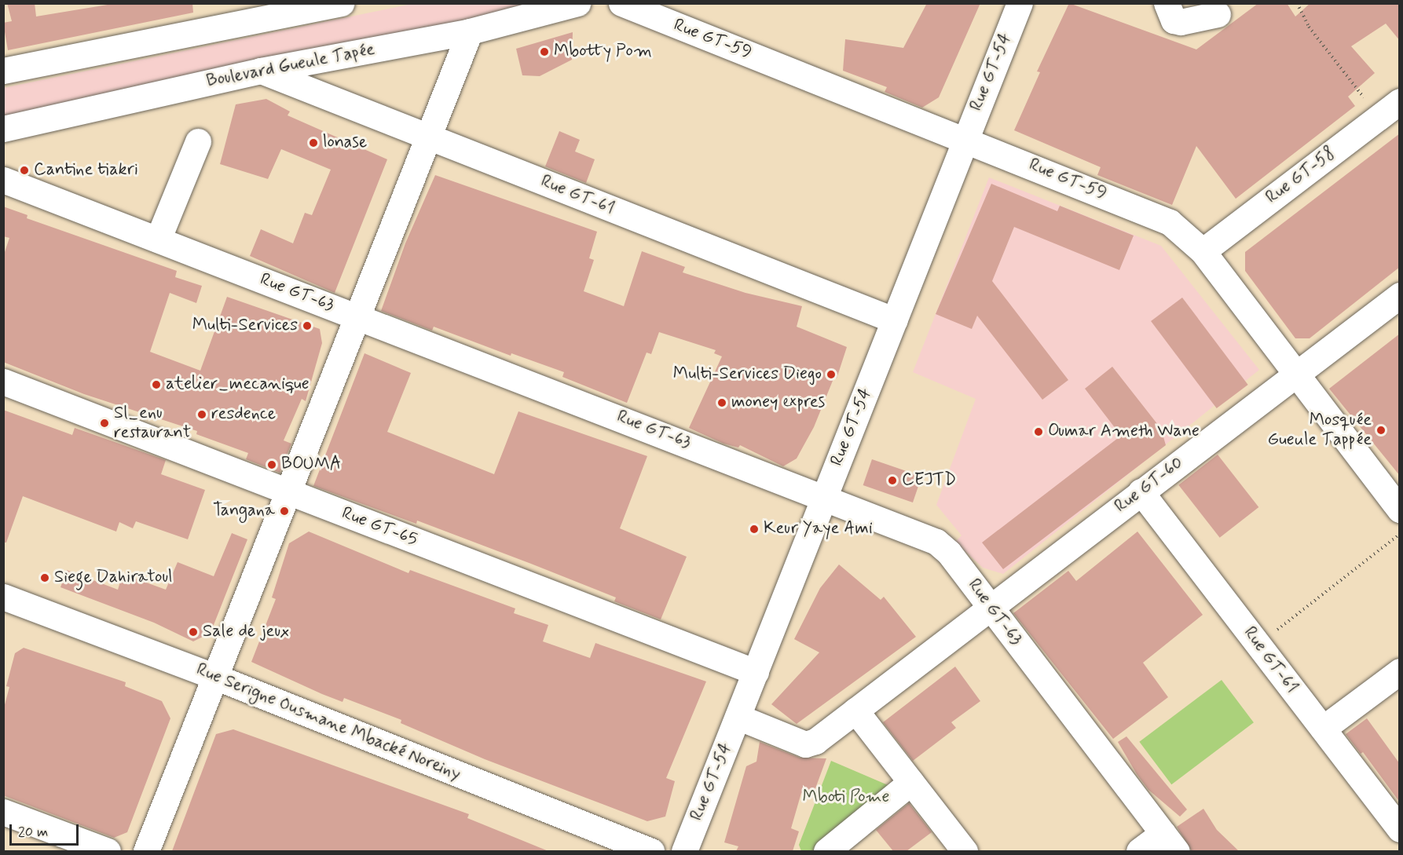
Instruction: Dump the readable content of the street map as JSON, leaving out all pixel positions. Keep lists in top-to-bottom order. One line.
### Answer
{"streets":{"street":["Rue GT-59","Boulevard Gueule Tapée","Rue GT-54","Rue GT-58","Rue GT-61","Rue GT-63","Rue GT-60","Rue GT-65","Rue Serigne Ousmane Mbacké Noreiny"]},"crossings":[["Rue GT-59","Rue GT-54"],["Rue GT-59","Rue GT-58"],["Rue GT-59","Rue GT-60"],["Boulevard Gueule Tapée","Rue GT-61"],["Rue GT-54","Rue GT-61"],["Rue GT-54","Rue GT-63"],["Rue GT-54","Rue GT-60"],["Rue GT-54","Rue GT-65"],["Rue GT-61","Rue GT-60"],["Rue GT-63","Rue GT-60"]],"parks":["Mboti Pome"],"places":["Mbotty Pom","lonase","Cantine tiakri","Multi-Services","Multi-Services Diego","atelier_mecanique","money expres","resdence","Sl_enu restaurant","Mosquée Gueule Tappée","Oumar Ameth Wane","BOUMA","CEJTD","Tangana","Keur Yaye Ami","Siege Dahiratoul","Sale de jeux"],"scale_bar":"20 m"}
